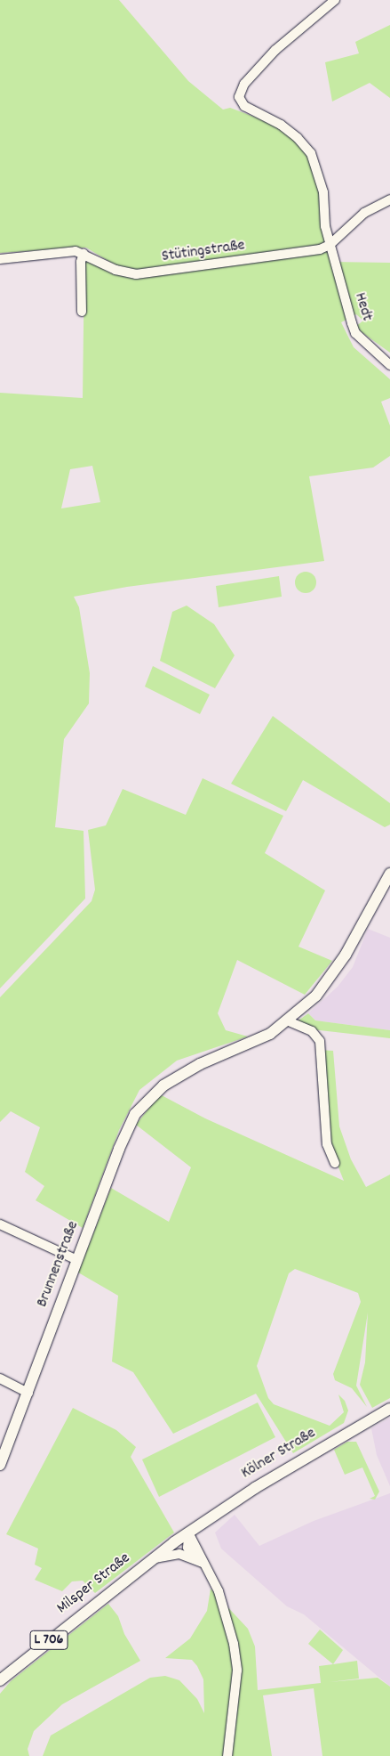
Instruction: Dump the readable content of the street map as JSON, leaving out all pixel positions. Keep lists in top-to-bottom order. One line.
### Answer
{"streets":{"main road":["Brunnenstraße","Kölner Straße","Milsper Straße","L 706"],"street":["Stütingstraße","Hedt"]},"crossings":[["Stütingstraße","Hedt"],["Kölner Straße","Milsper Straße"]]}
